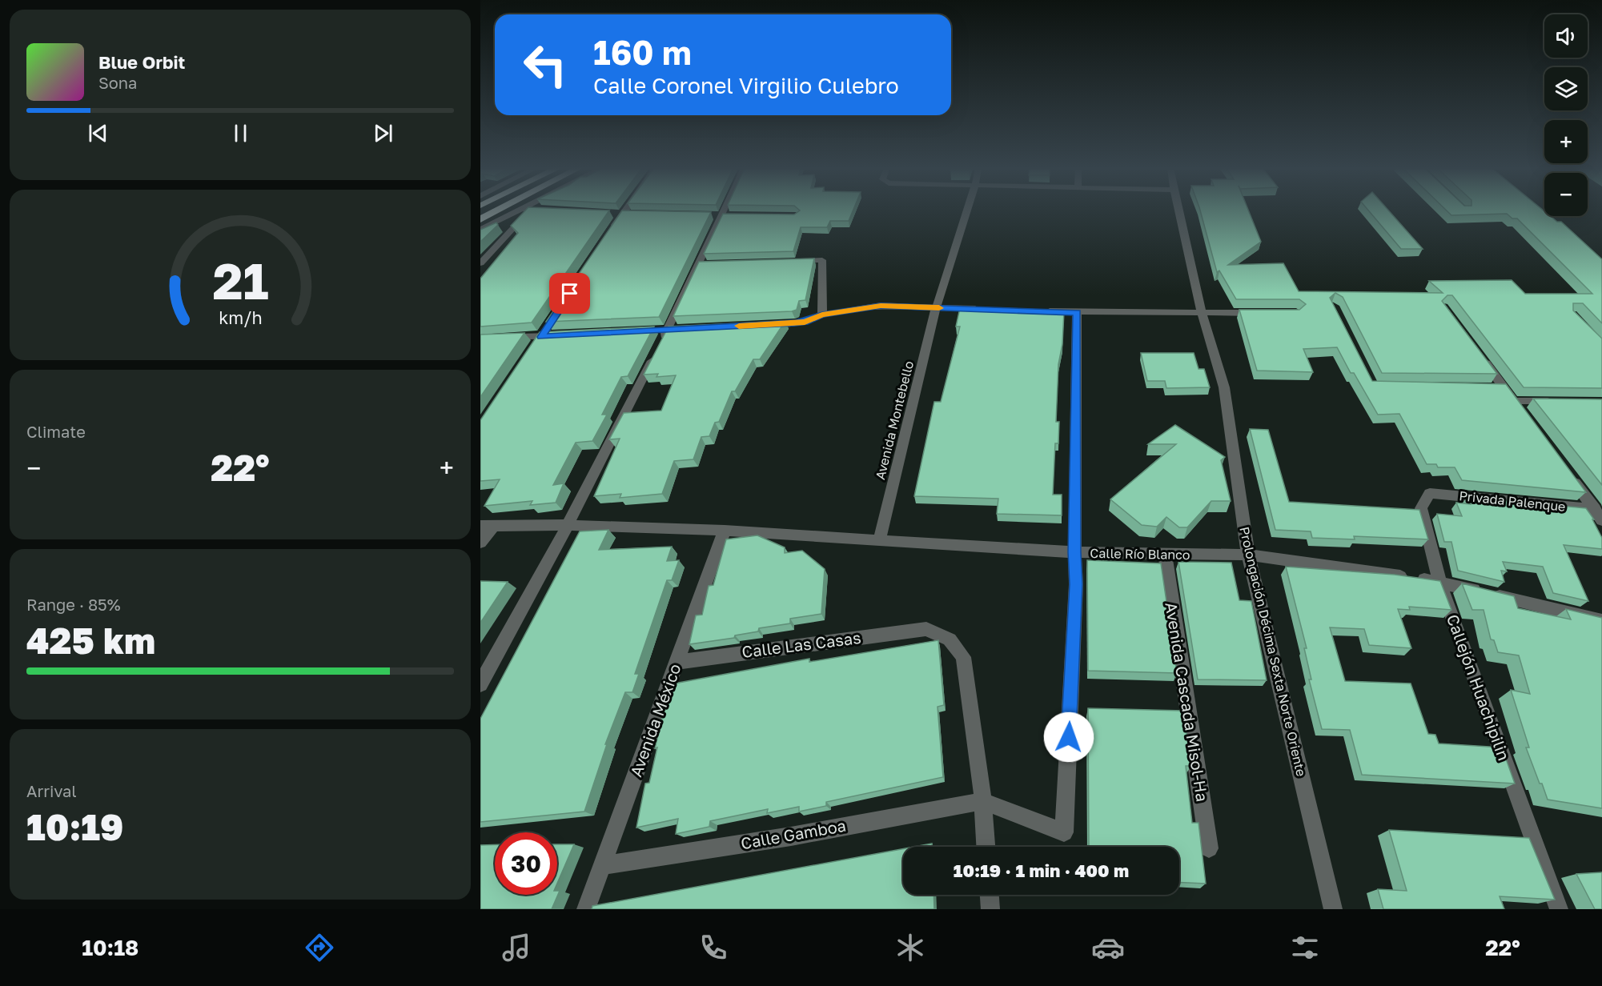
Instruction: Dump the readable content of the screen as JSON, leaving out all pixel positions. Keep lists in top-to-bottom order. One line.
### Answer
{"streets":{"street":["Avenida Montebello","Privada Palenque","Calle Río Blanco","Calle Las Casas","Prolongación Décima Sexta Norte Oriente","Callejón Huachipilin","Avenida Cascada Misol-Ha","Avenida México","Calle Gamboa"]},"crossings":[["Avenida Montebello","Calle Río Blanco"],["Privada Palenque","Callejón Huachipilin"],["Calle Río Blanco","Prolongación Décima Sexta Norte Oriente"],["Calle Río Blanco","Callejón Huachipilin"],["Calle Río Blanco","Avenida Cascada Misol-Ha"],["Calle Río Blanco","Avenida México"],["Calle Las Casas","Avenida México"],["Calle Las Casas","Calle Gamboa"],["Avenida México","Calle Gamboa"]],"page":{"map_buttons":["+","−"],"turn":["160 m","Calle Coronel Virgilio Culebro"],"song":["Blue Orbit","Sona"],"tile":["Climate",["Range · 85%","425 km"],["Arrival","10:19"]],"heat":["−","22°","+"],"limit":"30","trip":"10:19 · 1 min · 400 m","tabs":["10:18","22°"],"gauge":["21","km/h"]}}
